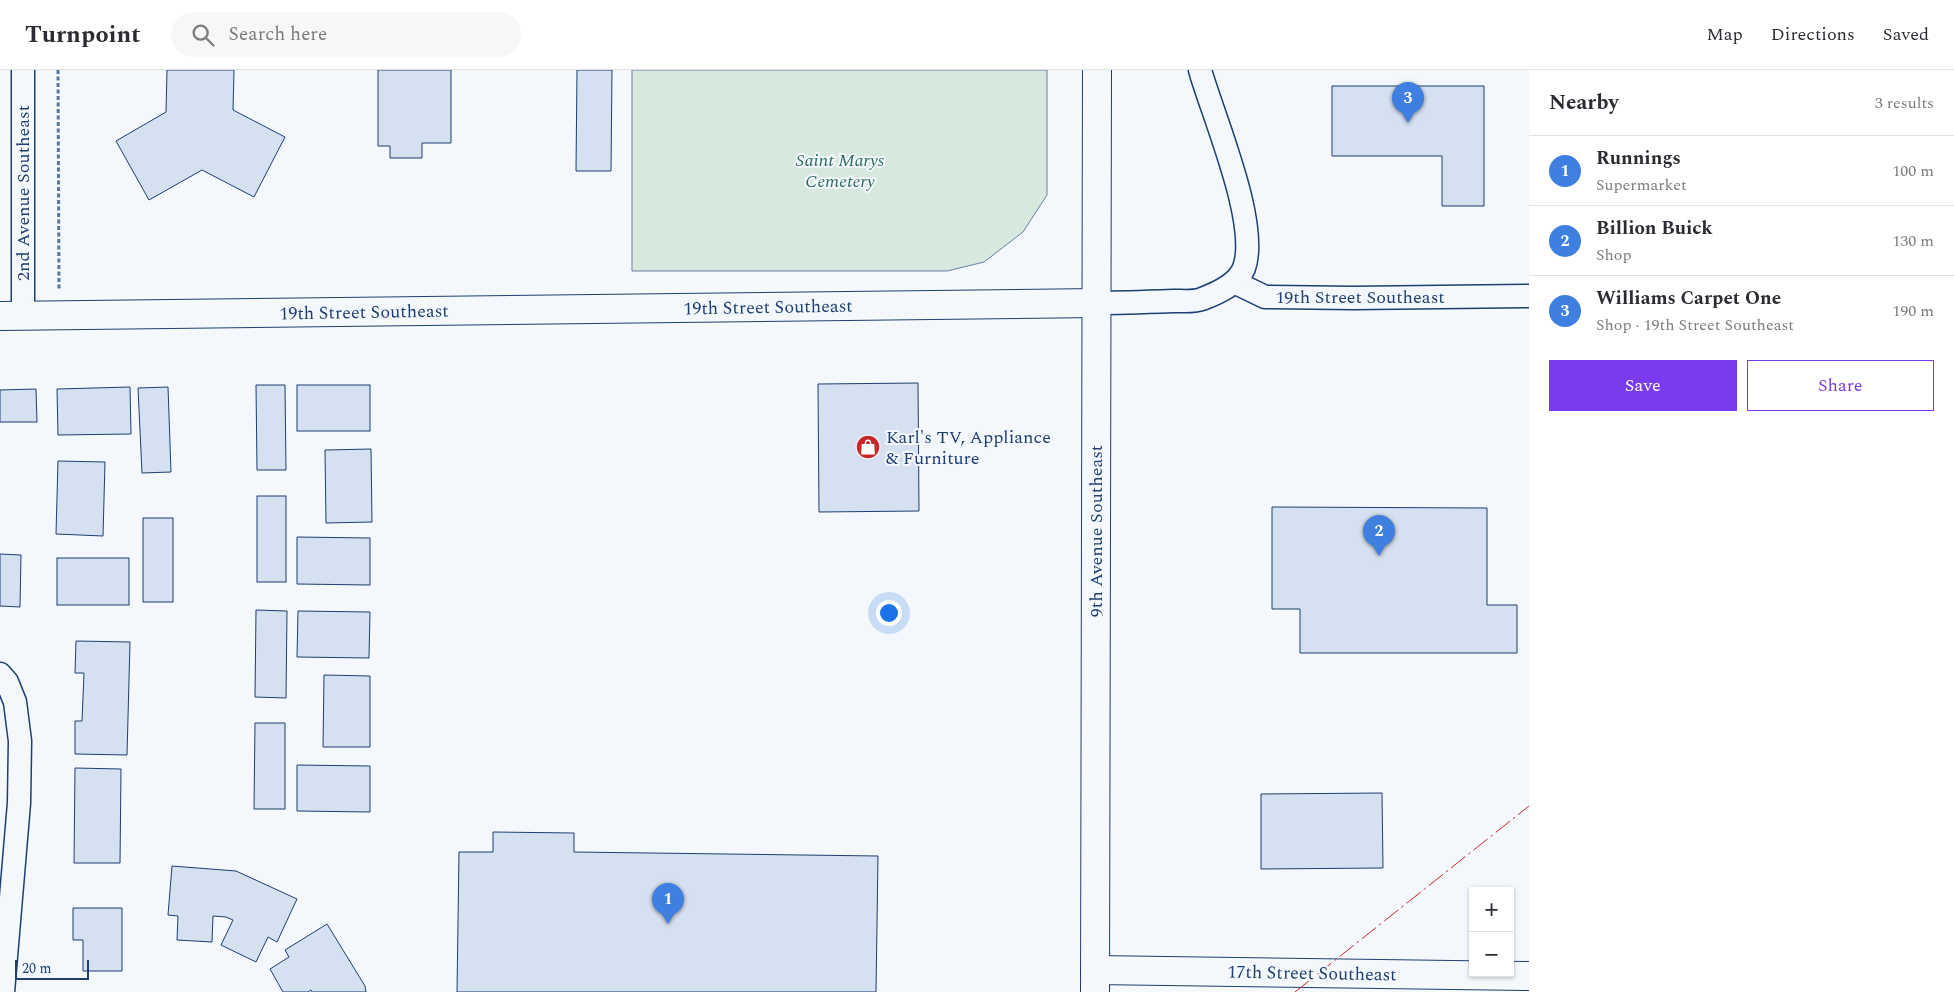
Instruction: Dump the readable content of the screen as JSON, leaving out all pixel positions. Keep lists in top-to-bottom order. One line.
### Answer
{"streets":{"main road":["19th Street Southeast","9th Avenue Southeast","17th Street Southeast"],"street":["2nd Avenue Southeast"]},"crossings":[["2nd Avenue Southeast","19th Street Southeast"],["19th Street Southeast","9th Avenue Southeast"],["9th Avenue Southeast","17th Street Southeast"]],"parks":["Saint Marys Cemetery"],"places":{"shop":["Karl's TV, Appliance & Furniture"]},"scale_bar":"20 m","page":{"header":"Turnpoint","search":"Search here","nav":["Map","Directions","Saved"],"heading":["Nearby","3 results"],"pins":["3","2","1"],"list":[{"mark":"1","name":"Runnings","note":"Supermarket","value":"100 m"},{"mark":"2","name":"Billion Buick","note":"Shop","value":"130 m"},{"mark":"3","name":"Williams Carpet One","note":"Shop · 19th Street Southeast","value":"190 m"}],"buttons":["Save","Share"],"map_buttons":["+","−"],"scale":"20 m"}}
